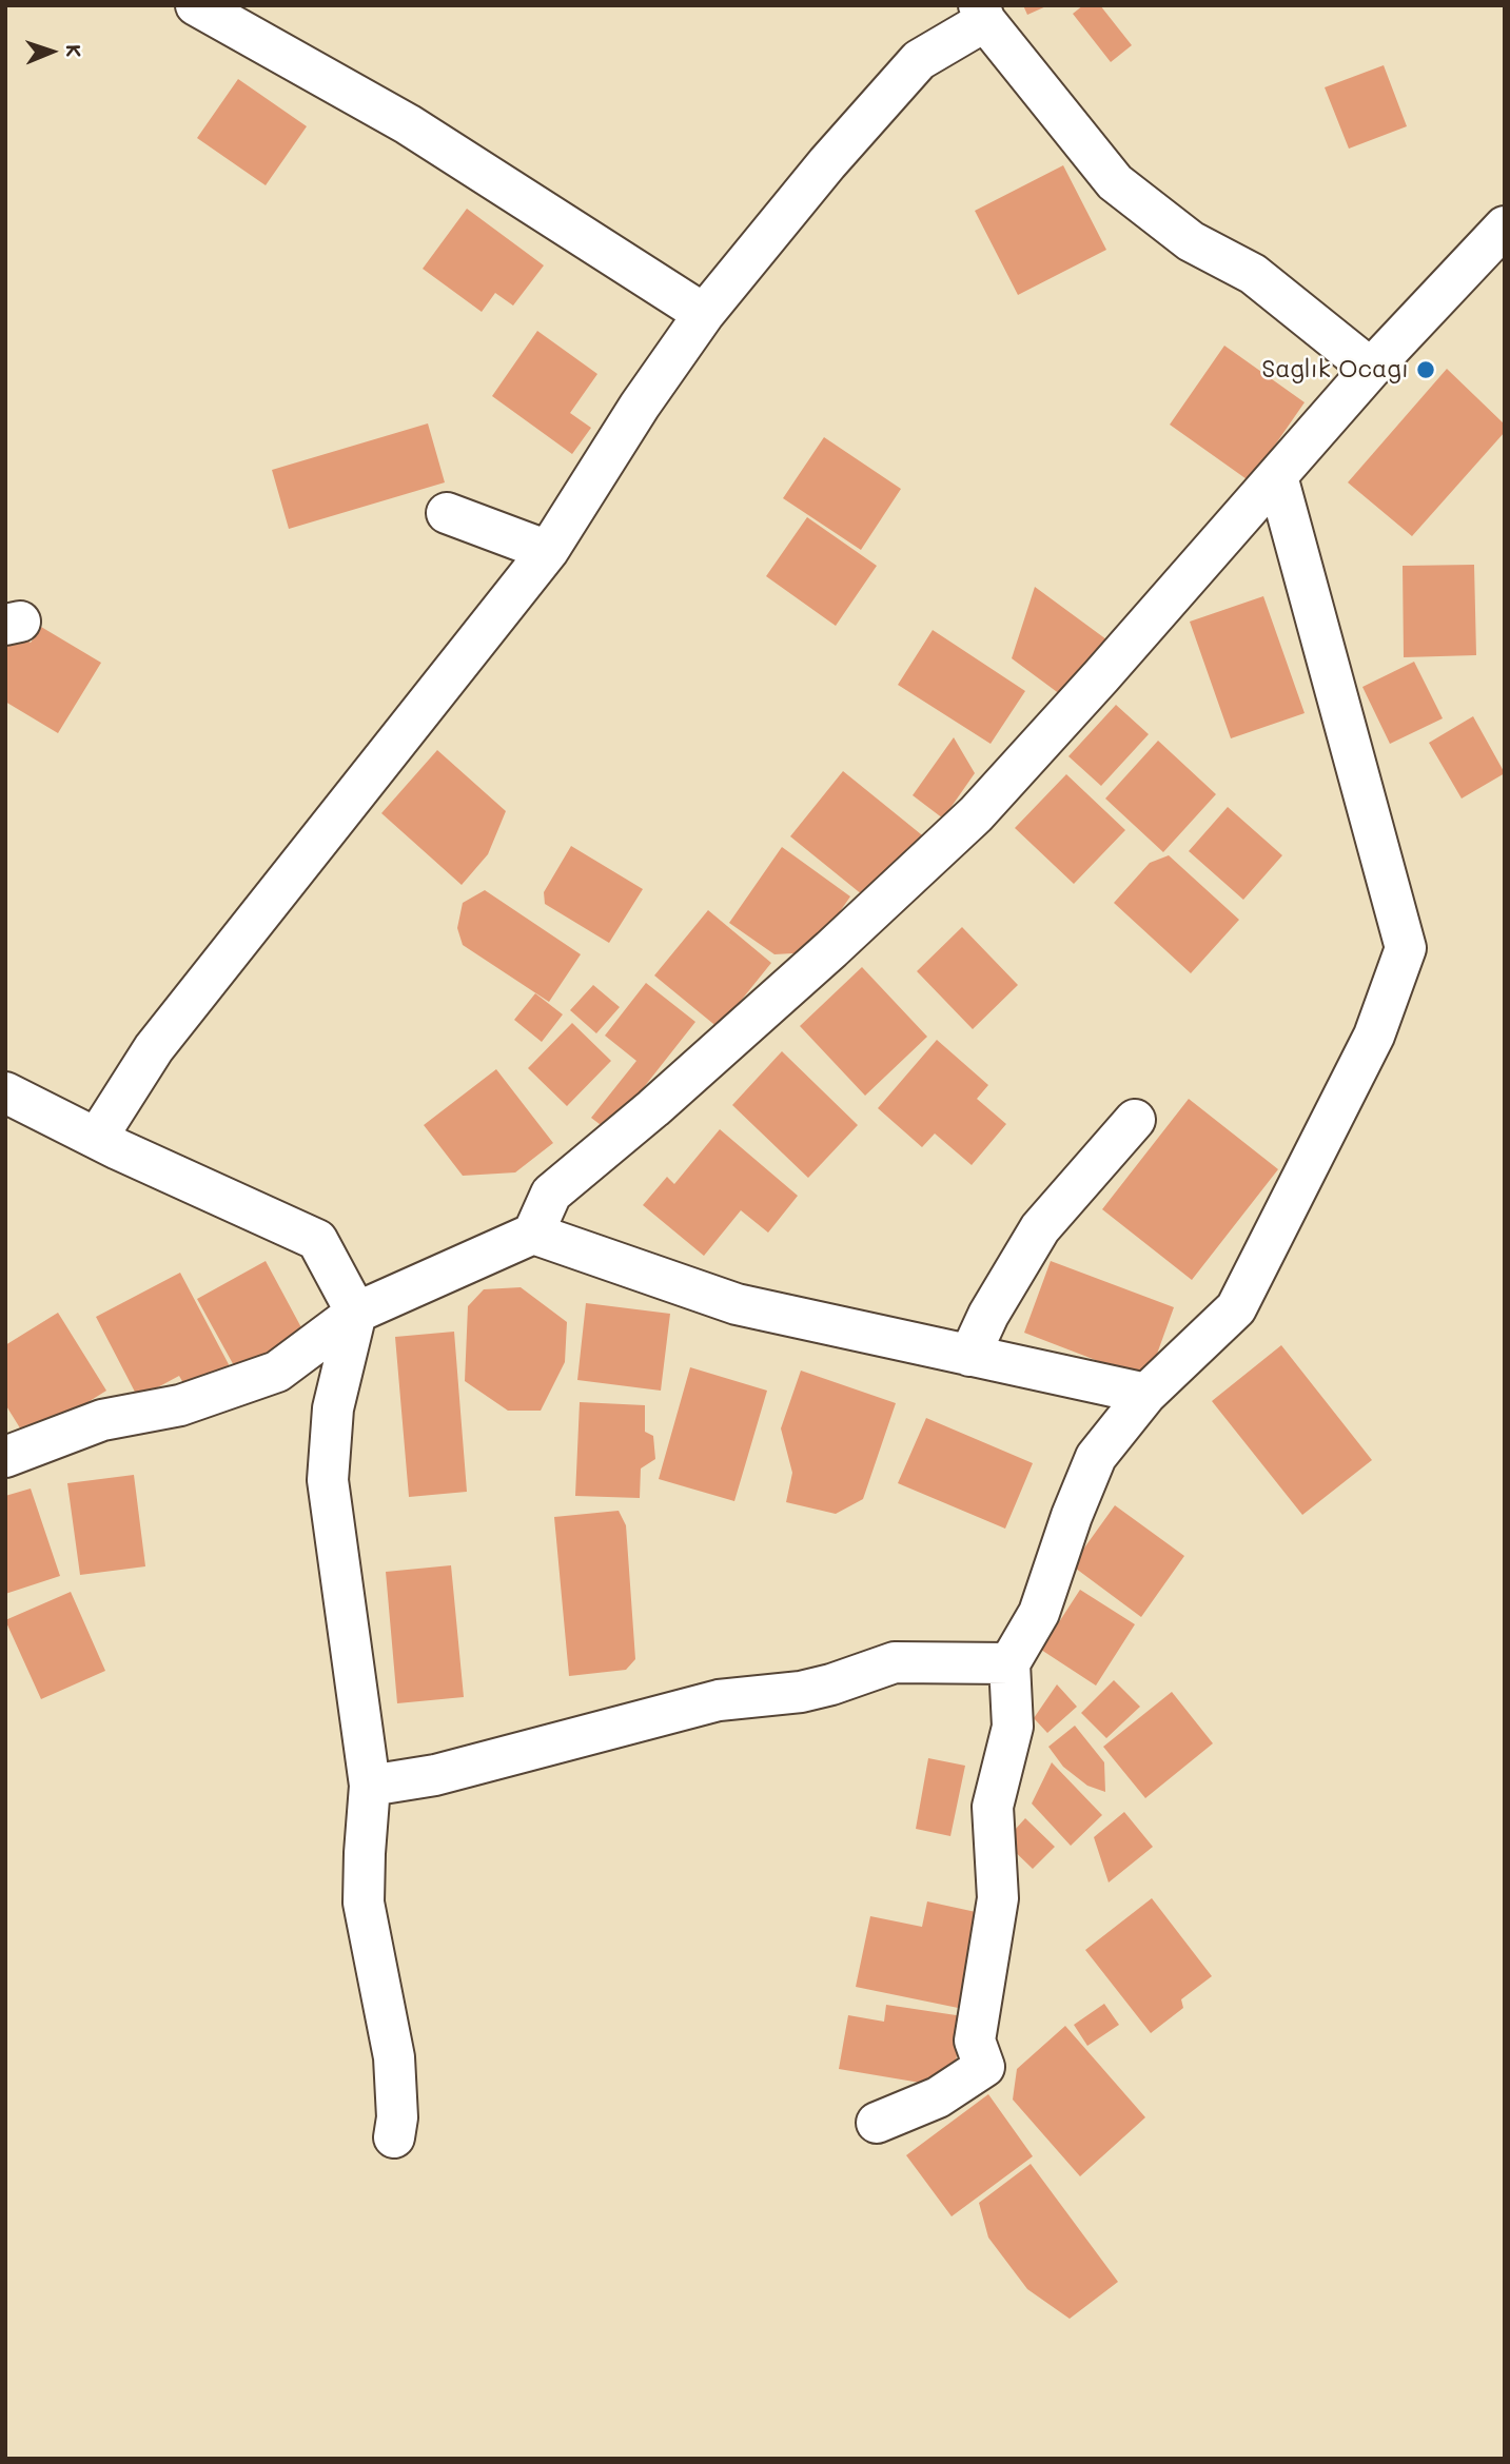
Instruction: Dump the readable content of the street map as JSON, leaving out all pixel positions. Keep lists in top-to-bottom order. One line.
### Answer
{"places":["Saglık Ocagı"],"north":"right"}
